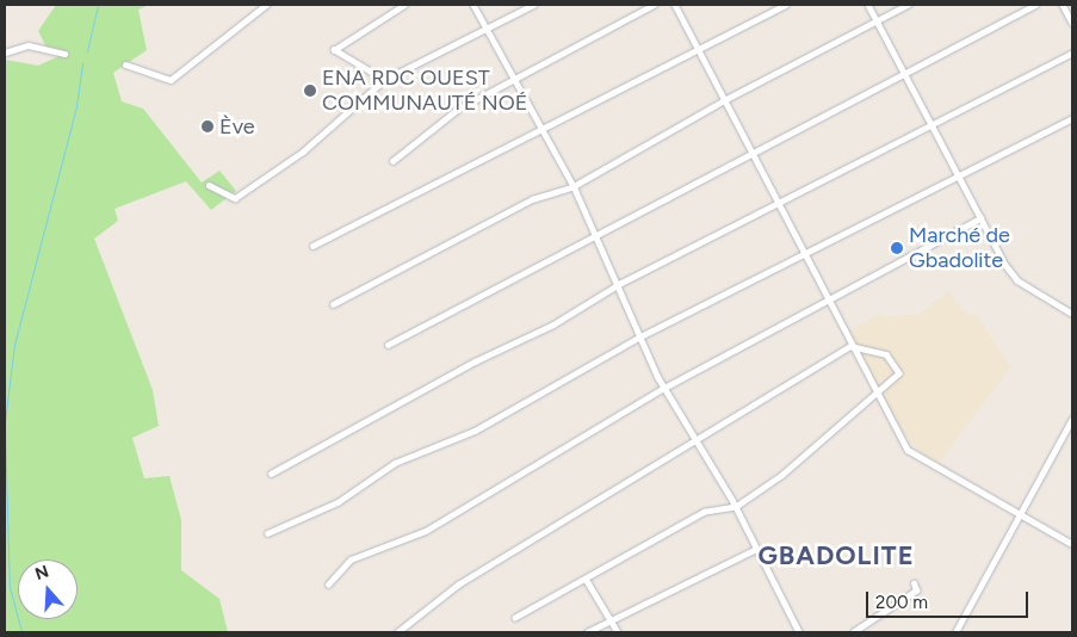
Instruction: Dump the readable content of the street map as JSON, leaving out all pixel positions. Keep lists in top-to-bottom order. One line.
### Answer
{"districts":["GBADOLITE"],"places":["ENA RDC OUEST COMMUNAUTÉ NOÉ","Ève","Marché de Gbadolite"],"scale_bar":"200 m","north":"top"}
